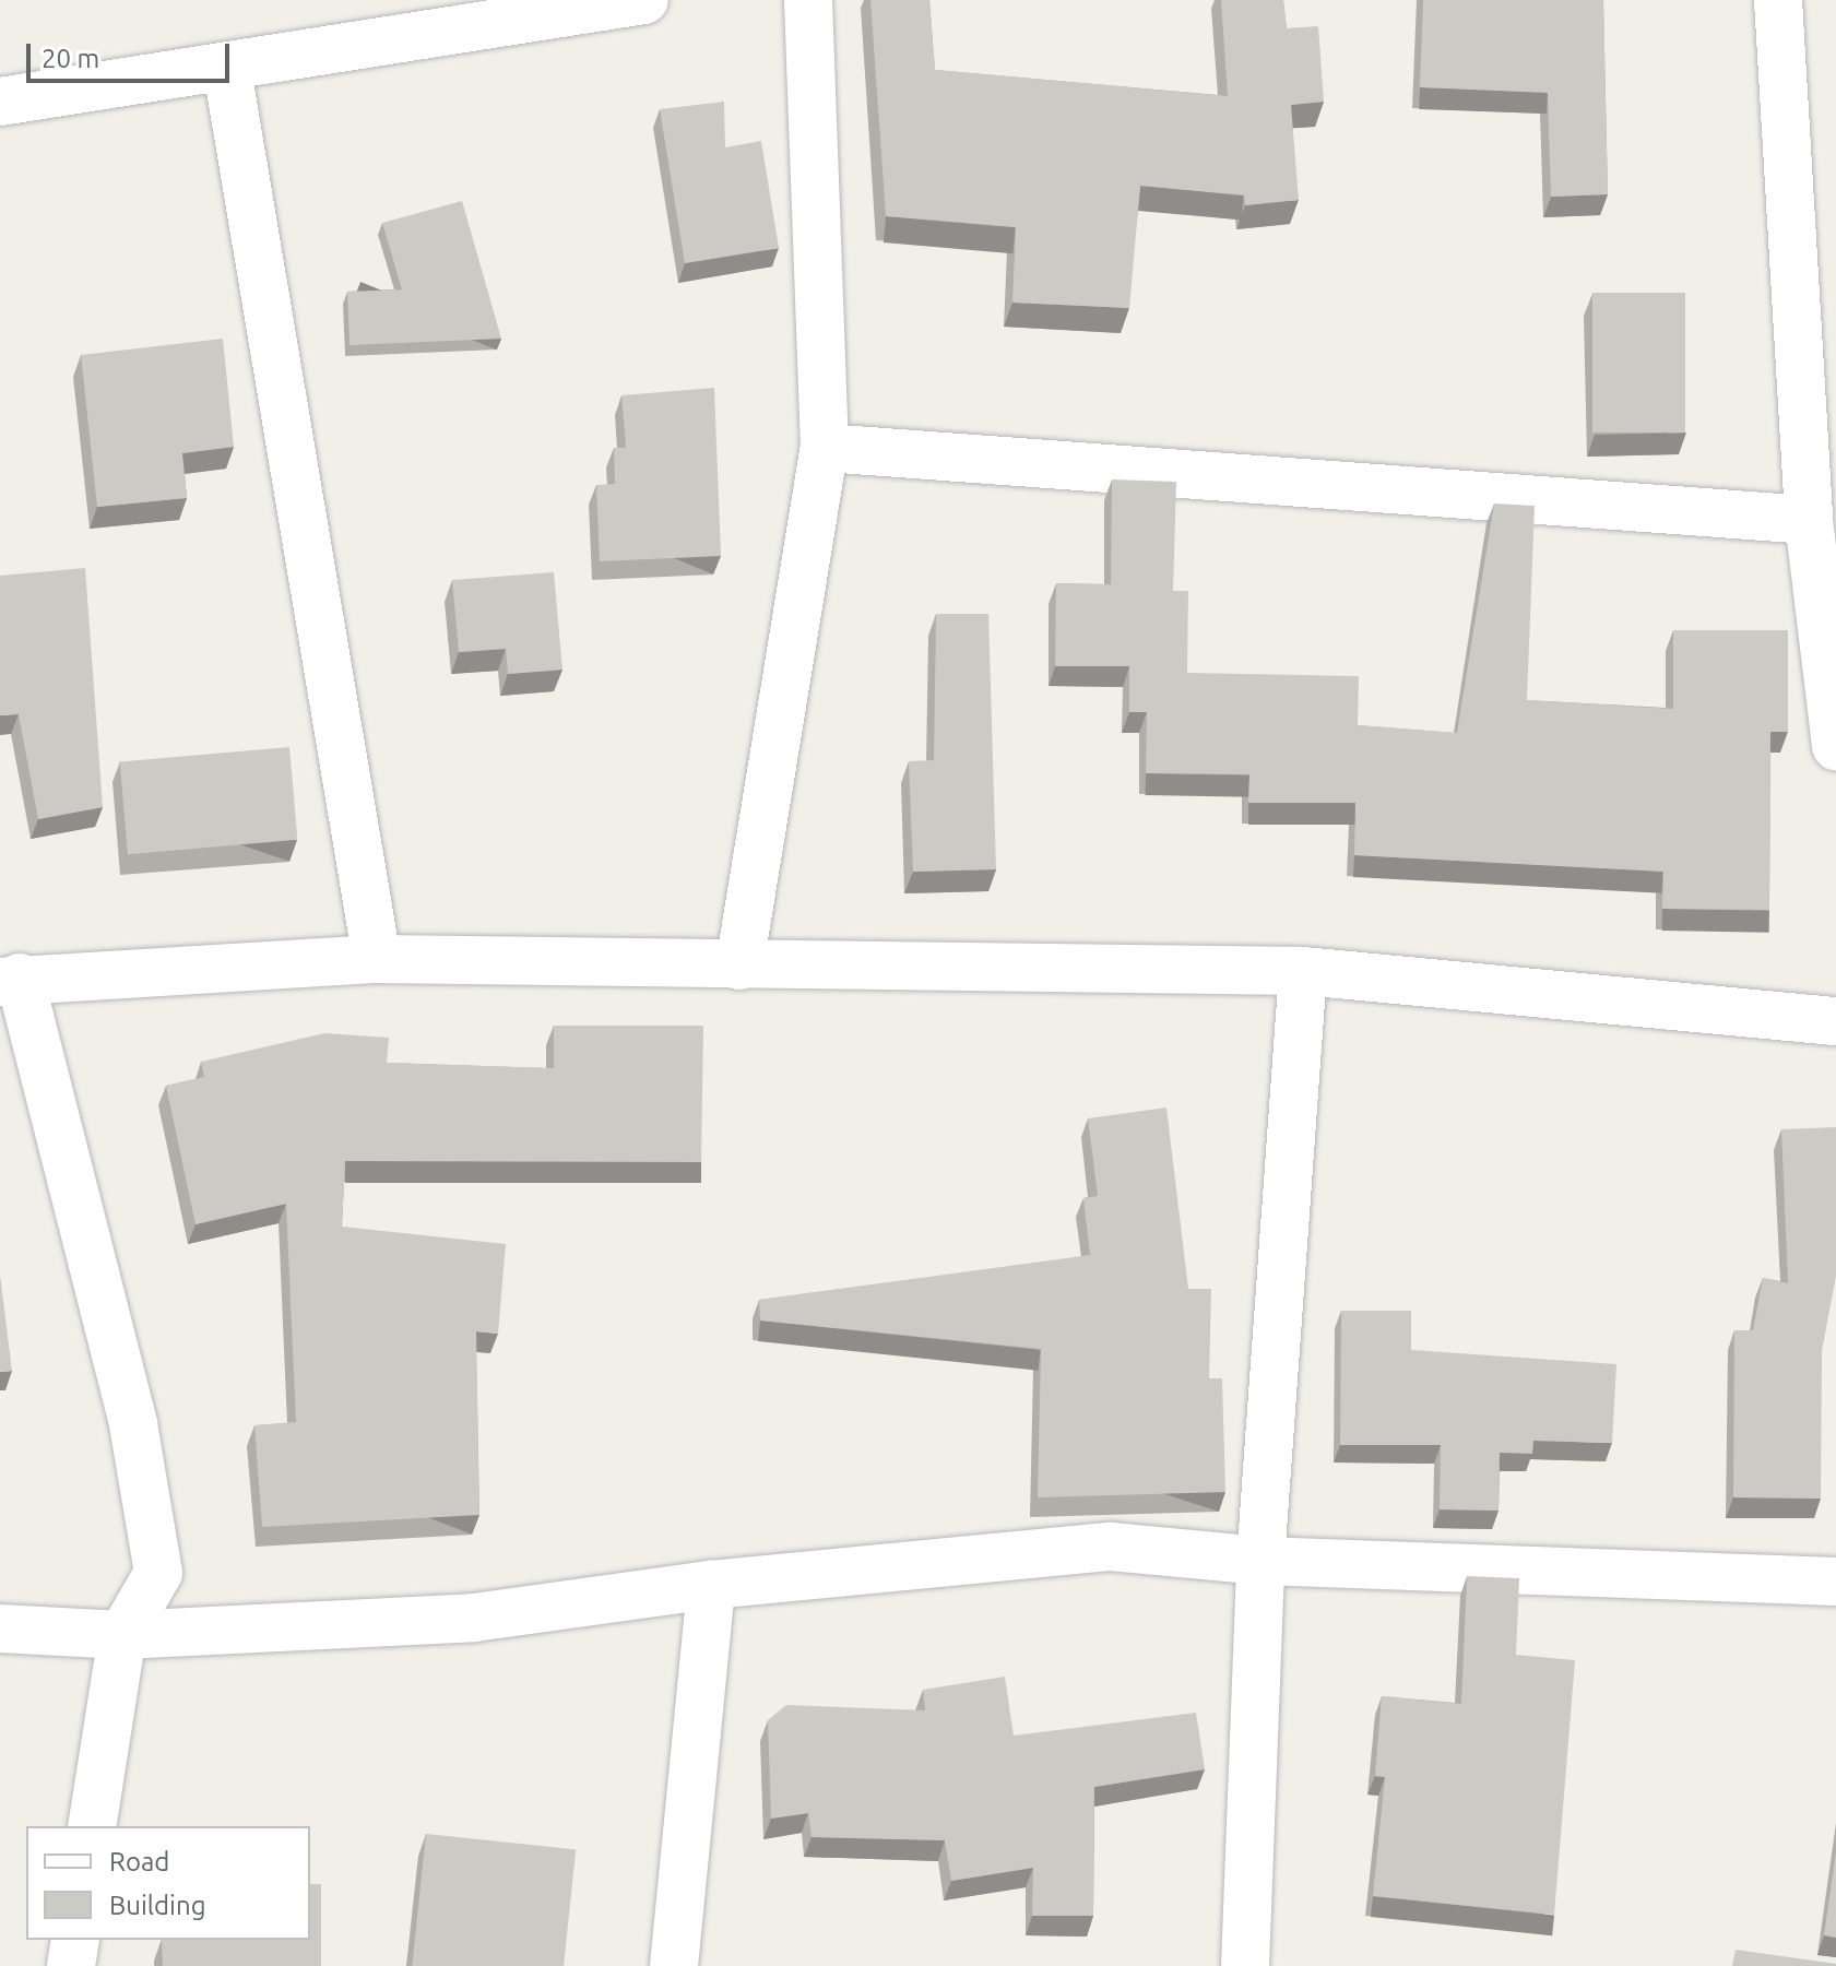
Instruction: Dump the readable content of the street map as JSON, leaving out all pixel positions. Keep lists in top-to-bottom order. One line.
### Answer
{"legend":["Road","Building"],"scale_bar":"20 m"}
